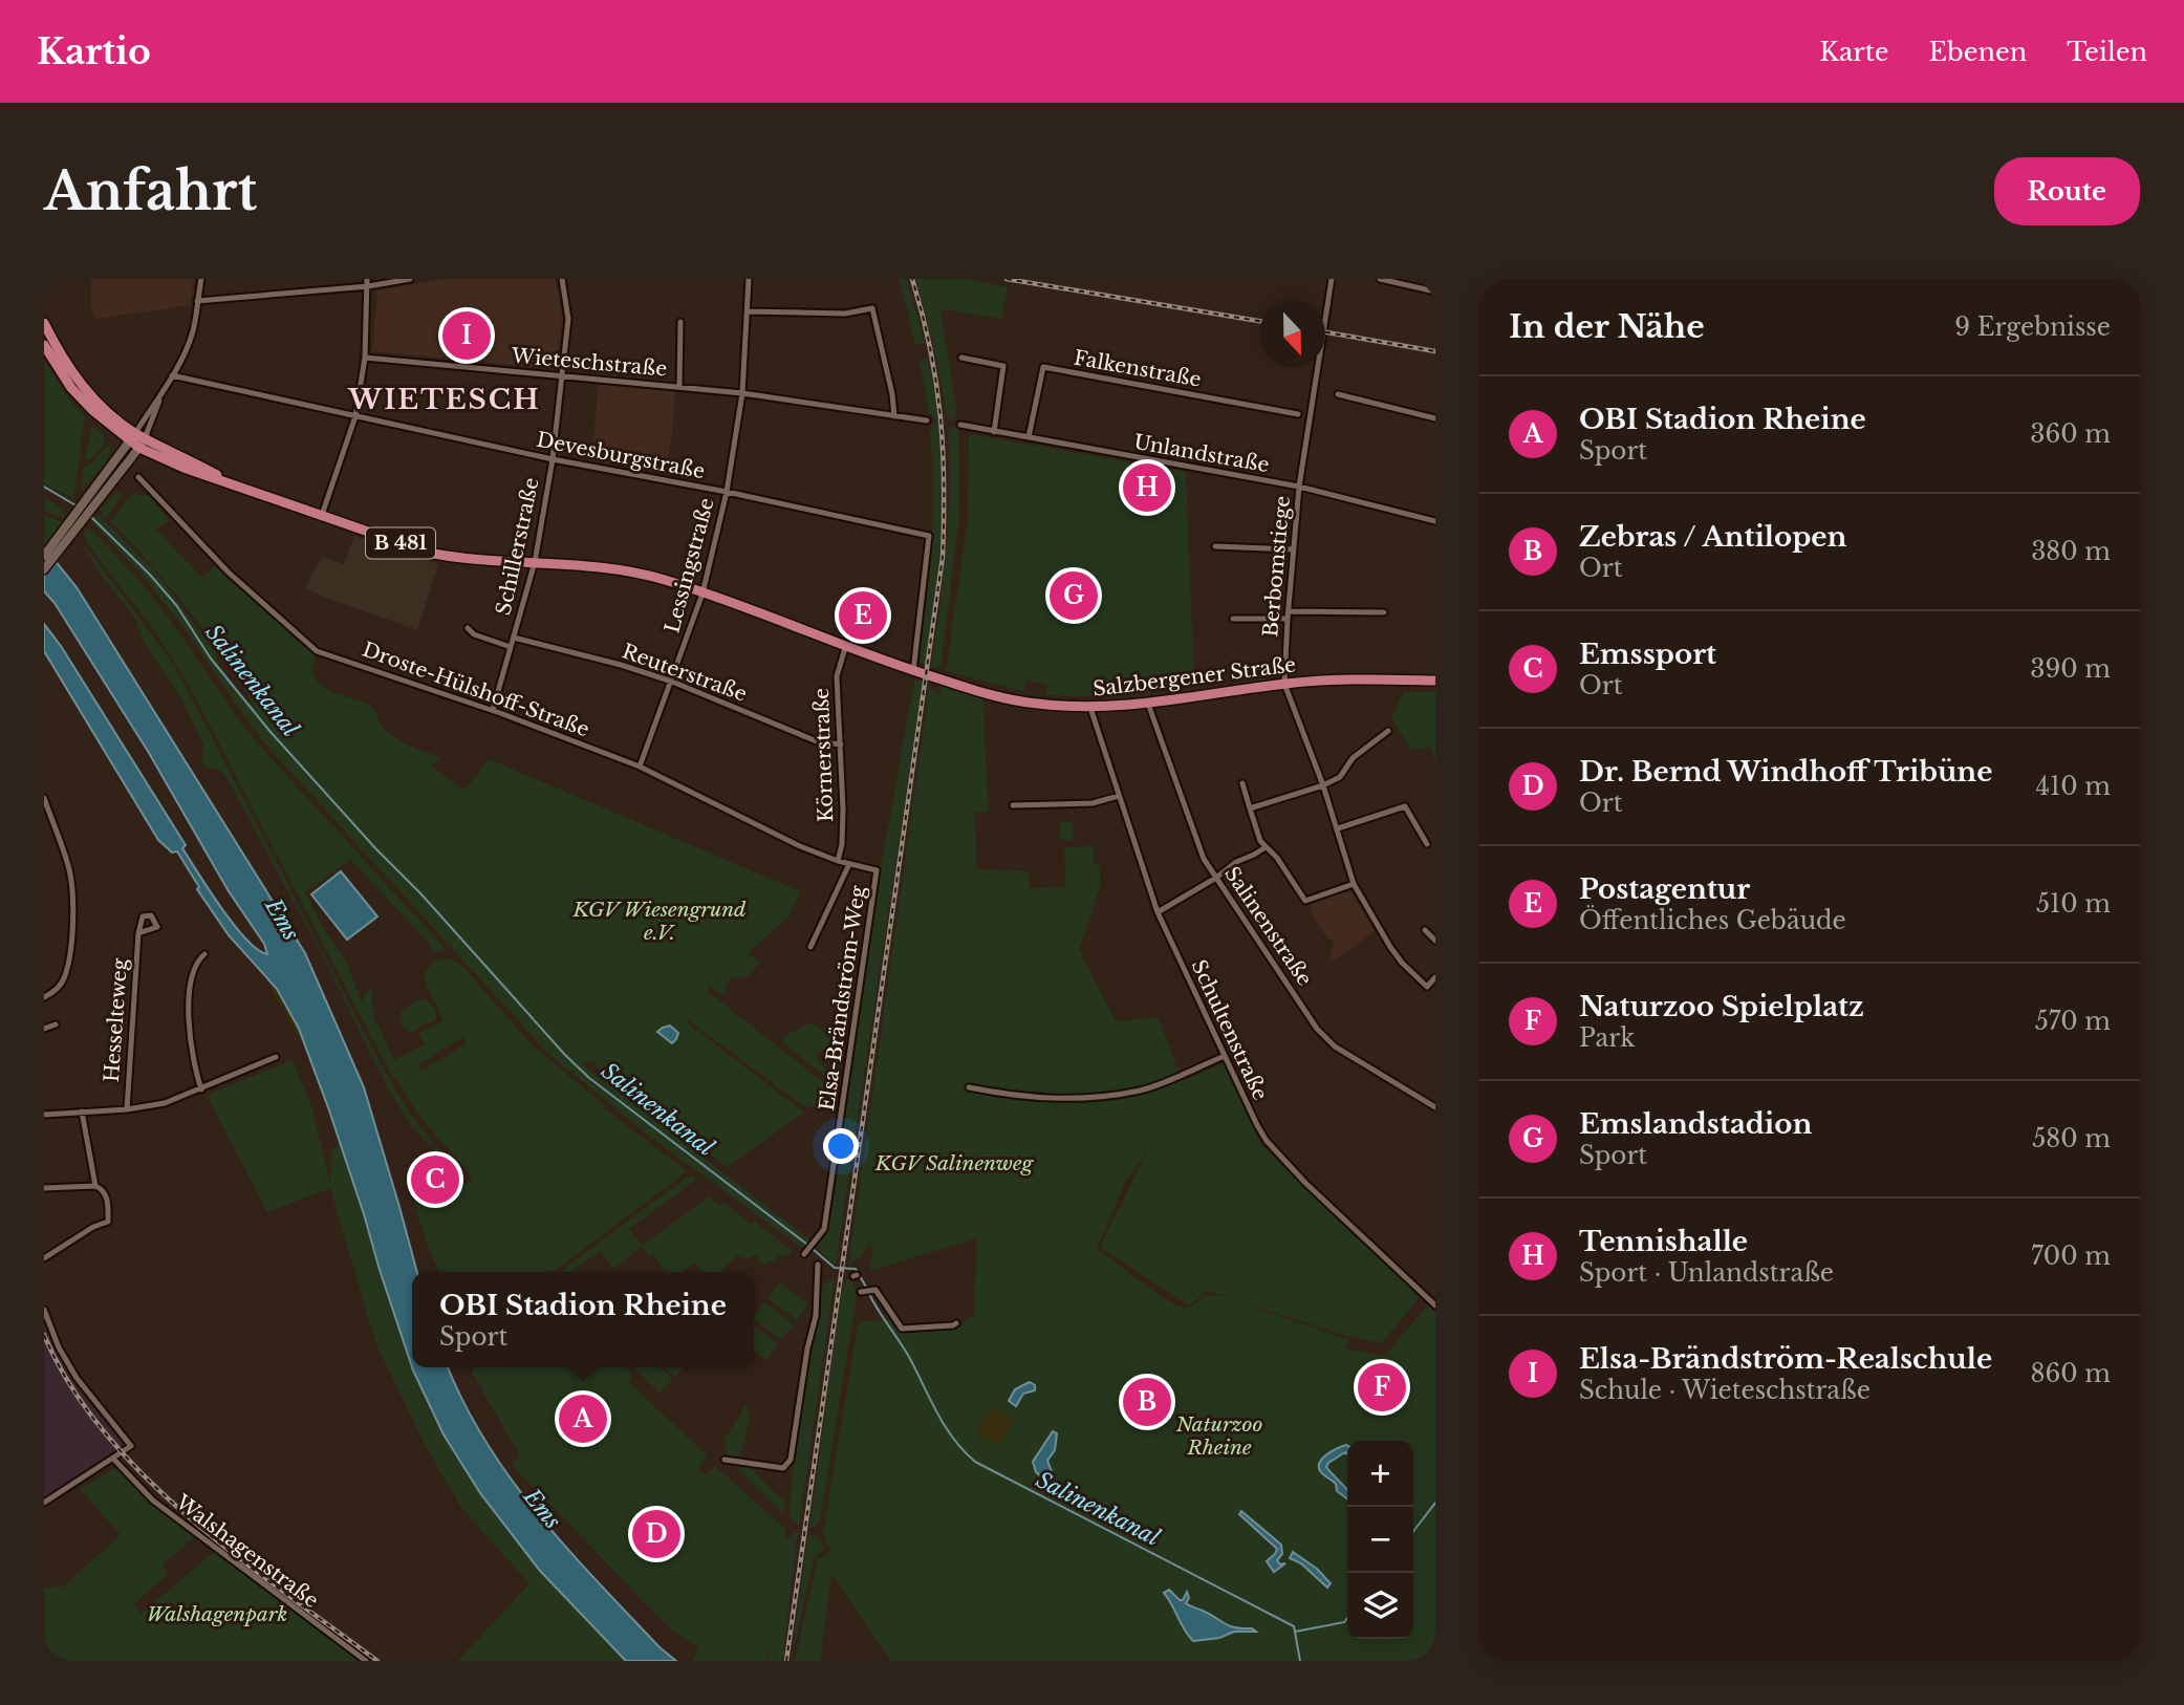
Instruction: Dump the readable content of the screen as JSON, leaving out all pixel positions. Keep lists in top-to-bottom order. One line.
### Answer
{"streets":{"main road":["B 481","Salzbergener Straße"],"street":["Wieteschstraße","Falkenstraße","Unlandstraße","Devesburgstraße","Schillerstraße","Lessingstraße","Berbomstiege","Reuterstraße","Droste-Hülshoff-Straße","Körnerstraße","Salinenstraße","Elsa-Brändström-Weg","Hesselteweg","Schultenstraße","Walshagenstraße"]},"crossings":[["Wieteschstraße","Schillerstraße"],["Wieteschstraße","Lessingstraße"],["Falkenstraße","Unlandstraße"],["Unlandstraße","Berbomstiege"],["Devesburgstraße","Schillerstraße"],["Devesburgstraße","Lessingstraße"],["Devesburgstraße","Salzbergener Straße"],["Schillerstraße","Reuterstraße"],["Schillerstraße","Salzbergener Straße"],["Schillerstraße","Droste-Hülshoff-Straße"],["Lessingstraße","Reuterstraße"],["Lessingstraße","Salzbergener Straße"],["Lessingstraße","Droste-Hülshoff-Straße"],["Berbomstiege","Salzbergener Straße"],["Reuterstraße","Körnerstraße"],["Salzbergener Straße","Körnerstraße"],["Salzbergener Straße","Salinenstraße"],["Salzbergener Straße","Schultenstraße"],["Droste-Hülshoff-Straße","Körnerstraße"],["Droste-Hülshoff-Straße","Elsa-Brändström-Weg"]],"districts":["WIETESCH"],"water":["Salinenkanal","Ems"],"parks":["KGV Wiesengrund e.V.","KGV Salinenweg","Naturzoo Rheine","Walshagenpark"],"north":"bottom","page":{"header":"Kartio","nav":["Karte","Ebenen","Teilen"],"buttons":"Route","title":"Anfahrt","heading":["In der Nähe","9 Ergebnisse"],"pins":["I","H","G","E","C","F","B","A","D"],"list":[{"mark":"A","name":"OBI Stadion Rheine","note":"Sport","value":"360 m"},{"mark":"B","name":"Zebras / Antilopen","note":"Ort","value":"380 m"},{"mark":"C","name":"Emssport","note":"Ort","value":"390 m"},{"mark":"D","name":"Dr. Bernd Windhoff Tribüne","note":"Ort","value":"410 m"},{"mark":"E","name":"Postagentur","note":"Öffentliches Gebäude","value":"510 m"},{"mark":"F","name":"Naturzoo Spielplatz","note":"Park","value":"570 m"},{"mark":"G","name":"Emslandstadion","note":"Sport","value":"580 m"},{"mark":"H","name":"Tennishalle","note":"Sport · Unlandstraße","value":"700 m"},{"mark":"I","name":"Elsa-Brändström-Realschule","note":"Schule · Wieteschstraße","value":"860 m"}],"popup":["OBI Stadion Rheine","Sport"],"map_buttons":["+","−"]}}
